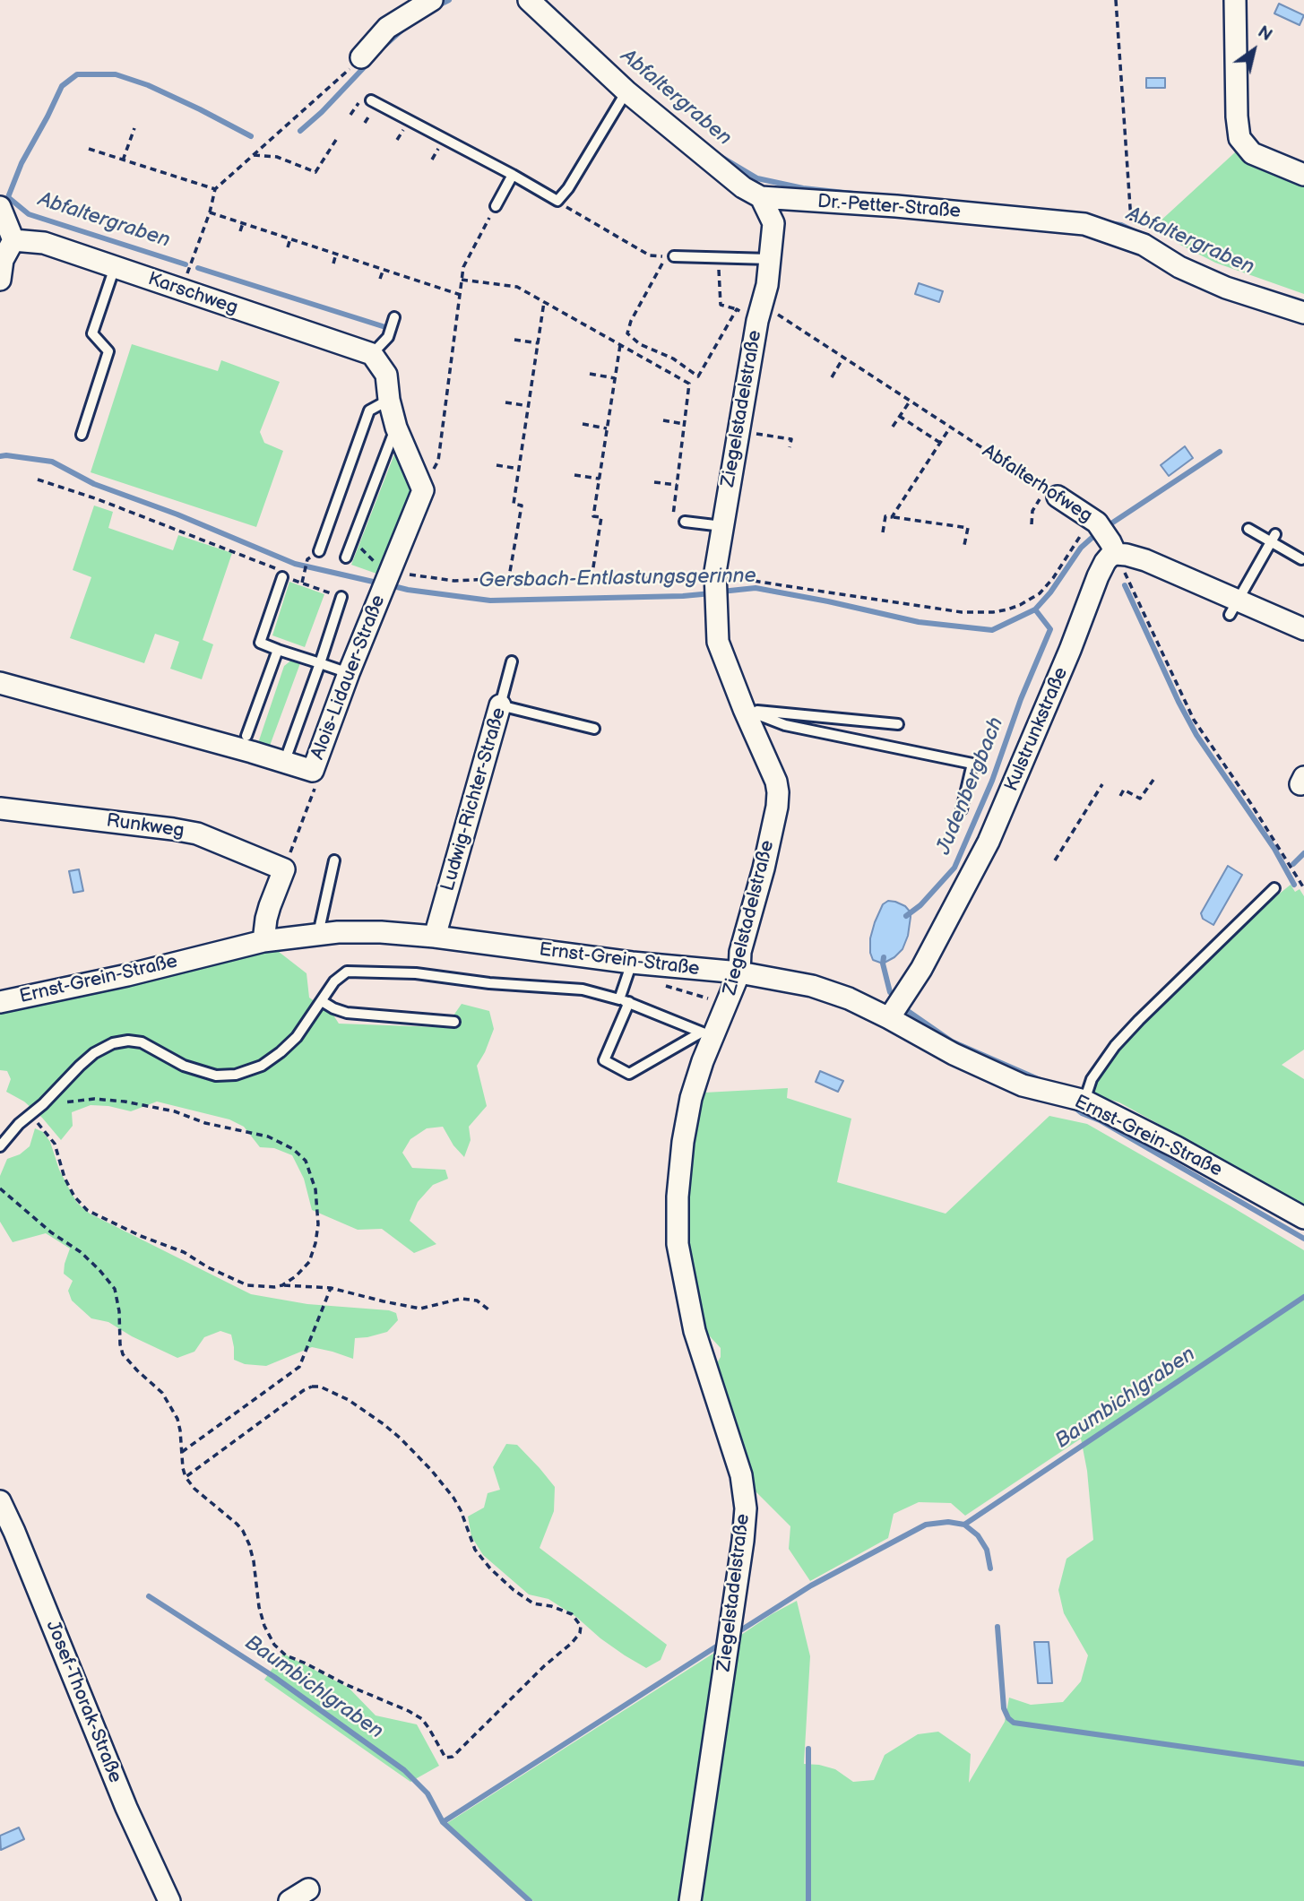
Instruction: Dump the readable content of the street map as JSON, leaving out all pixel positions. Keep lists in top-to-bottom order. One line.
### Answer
{"streets":{"street":["Dr.-Petter-Straße","Karschweg","Ziegelstadelstraße","Abfalterhofweg","Alois-Lidauer-Straße","Kulstrunkstraße","Ludwig-Richter-Straße","Runkweg","Ernst-Grein-Straße","Josef-Thorak-Straße"]},"crossings":[["Dr.-Petter-Straße","Ziegelstadelstraße"],["Ziegelstadelstraße","Abfalterhofweg"],["Ziegelstadelstraße","Ernst-Grein-Straße"],["Abfalterhofweg","Kulstrunkstraße"],["Kulstrunkstraße","Ernst-Grein-Straße"],["Ludwig-Richter-Straße","Ernst-Grein-Straße"]],"water":["Abfaltergraben","Gersbach-Entlastungsgerinne","Judenbergbach","Baumbichlgraben"],"north":"top right"}
